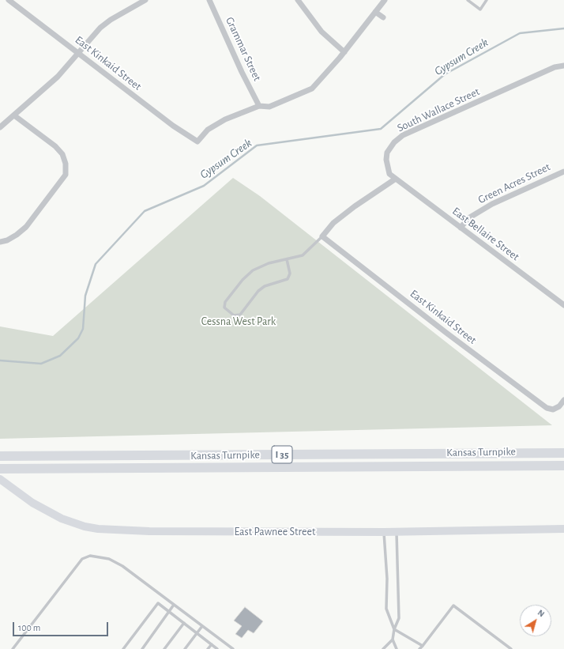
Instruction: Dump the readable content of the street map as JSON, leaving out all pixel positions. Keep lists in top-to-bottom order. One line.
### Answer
{"streets":{"highway":["Kansas Turnpike","I 35"],"main road":["East Pawnee Street"],"street":["Grammar Street","East Kinkaid Street","South Wallace Street","Green Acres Street","East Bellaire Street"]},"crossings":[["Grammar Street","East Kinkaid Street"],["South Wallace Street","East Bellaire Street"],["Green Acres Street","East Bellaire Street"]],"water":["Gypsum Creek"],"parks":["Cessna West Park"],"scale_bar":"100 m","north":"top right"}
